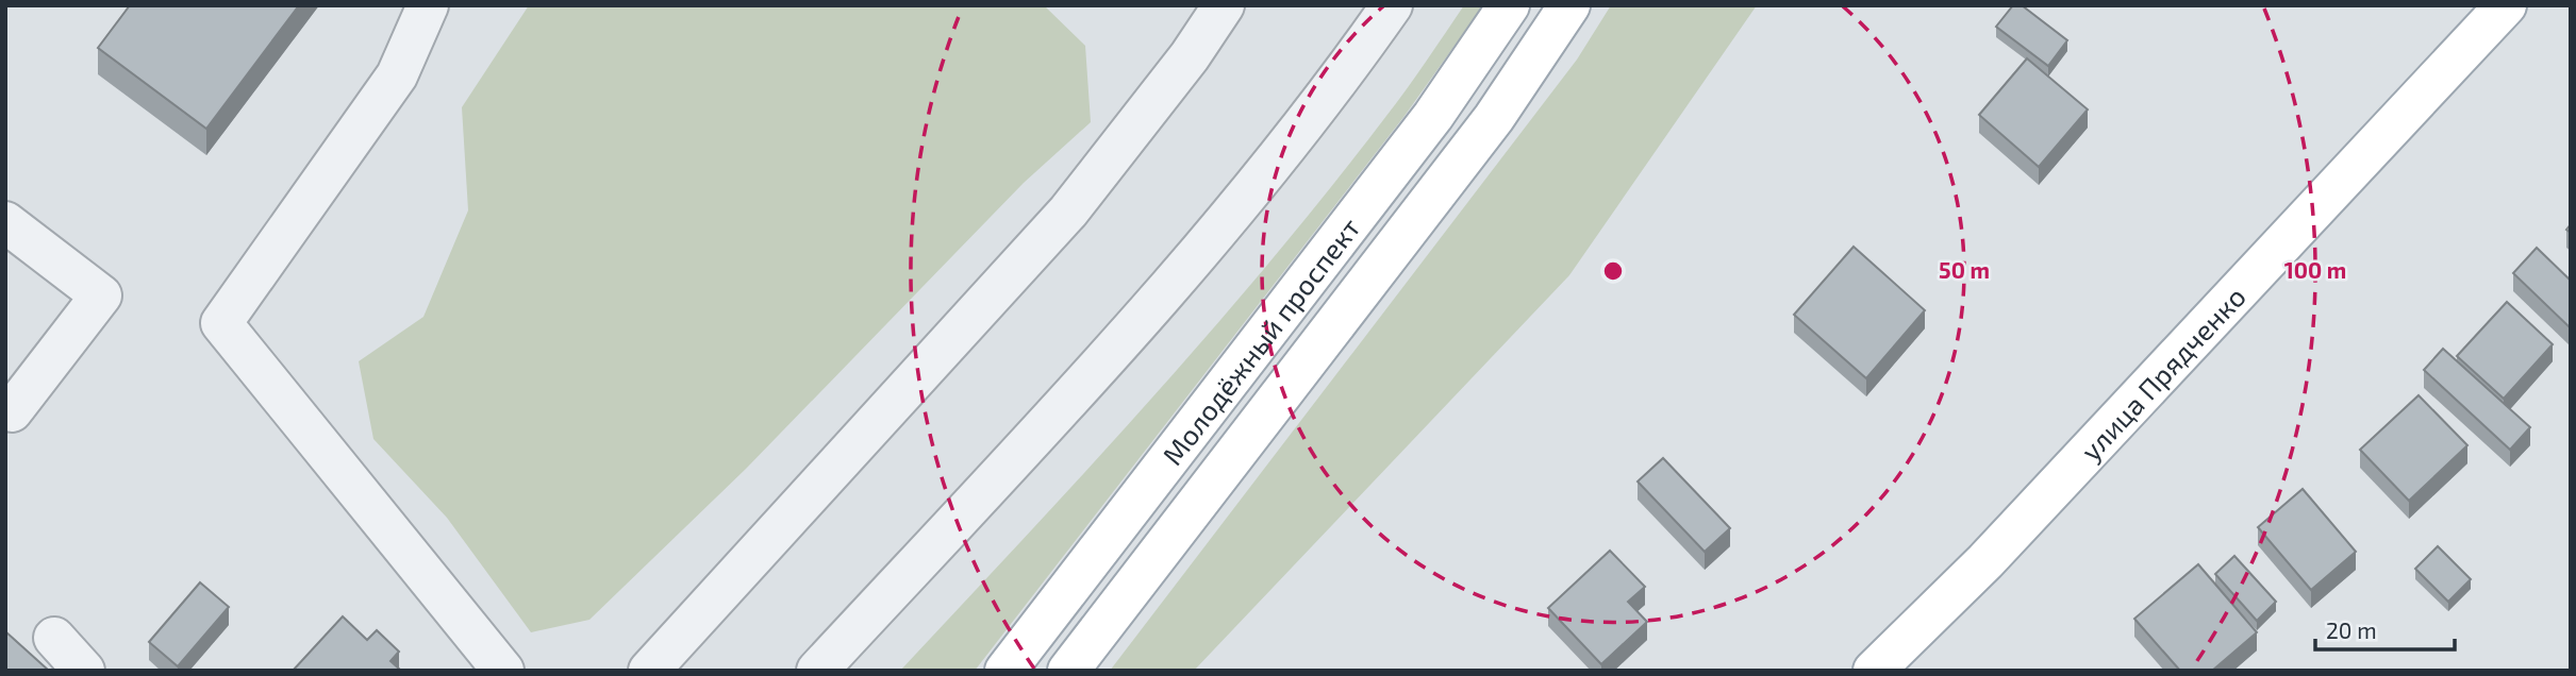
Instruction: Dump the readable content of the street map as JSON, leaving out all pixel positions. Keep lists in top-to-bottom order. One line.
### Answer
{"streets":{"main road":["Молодёжный проспект","улица Прядченко"]},"scale_bar":"20 m","rings":["50 m","100 m"]}
